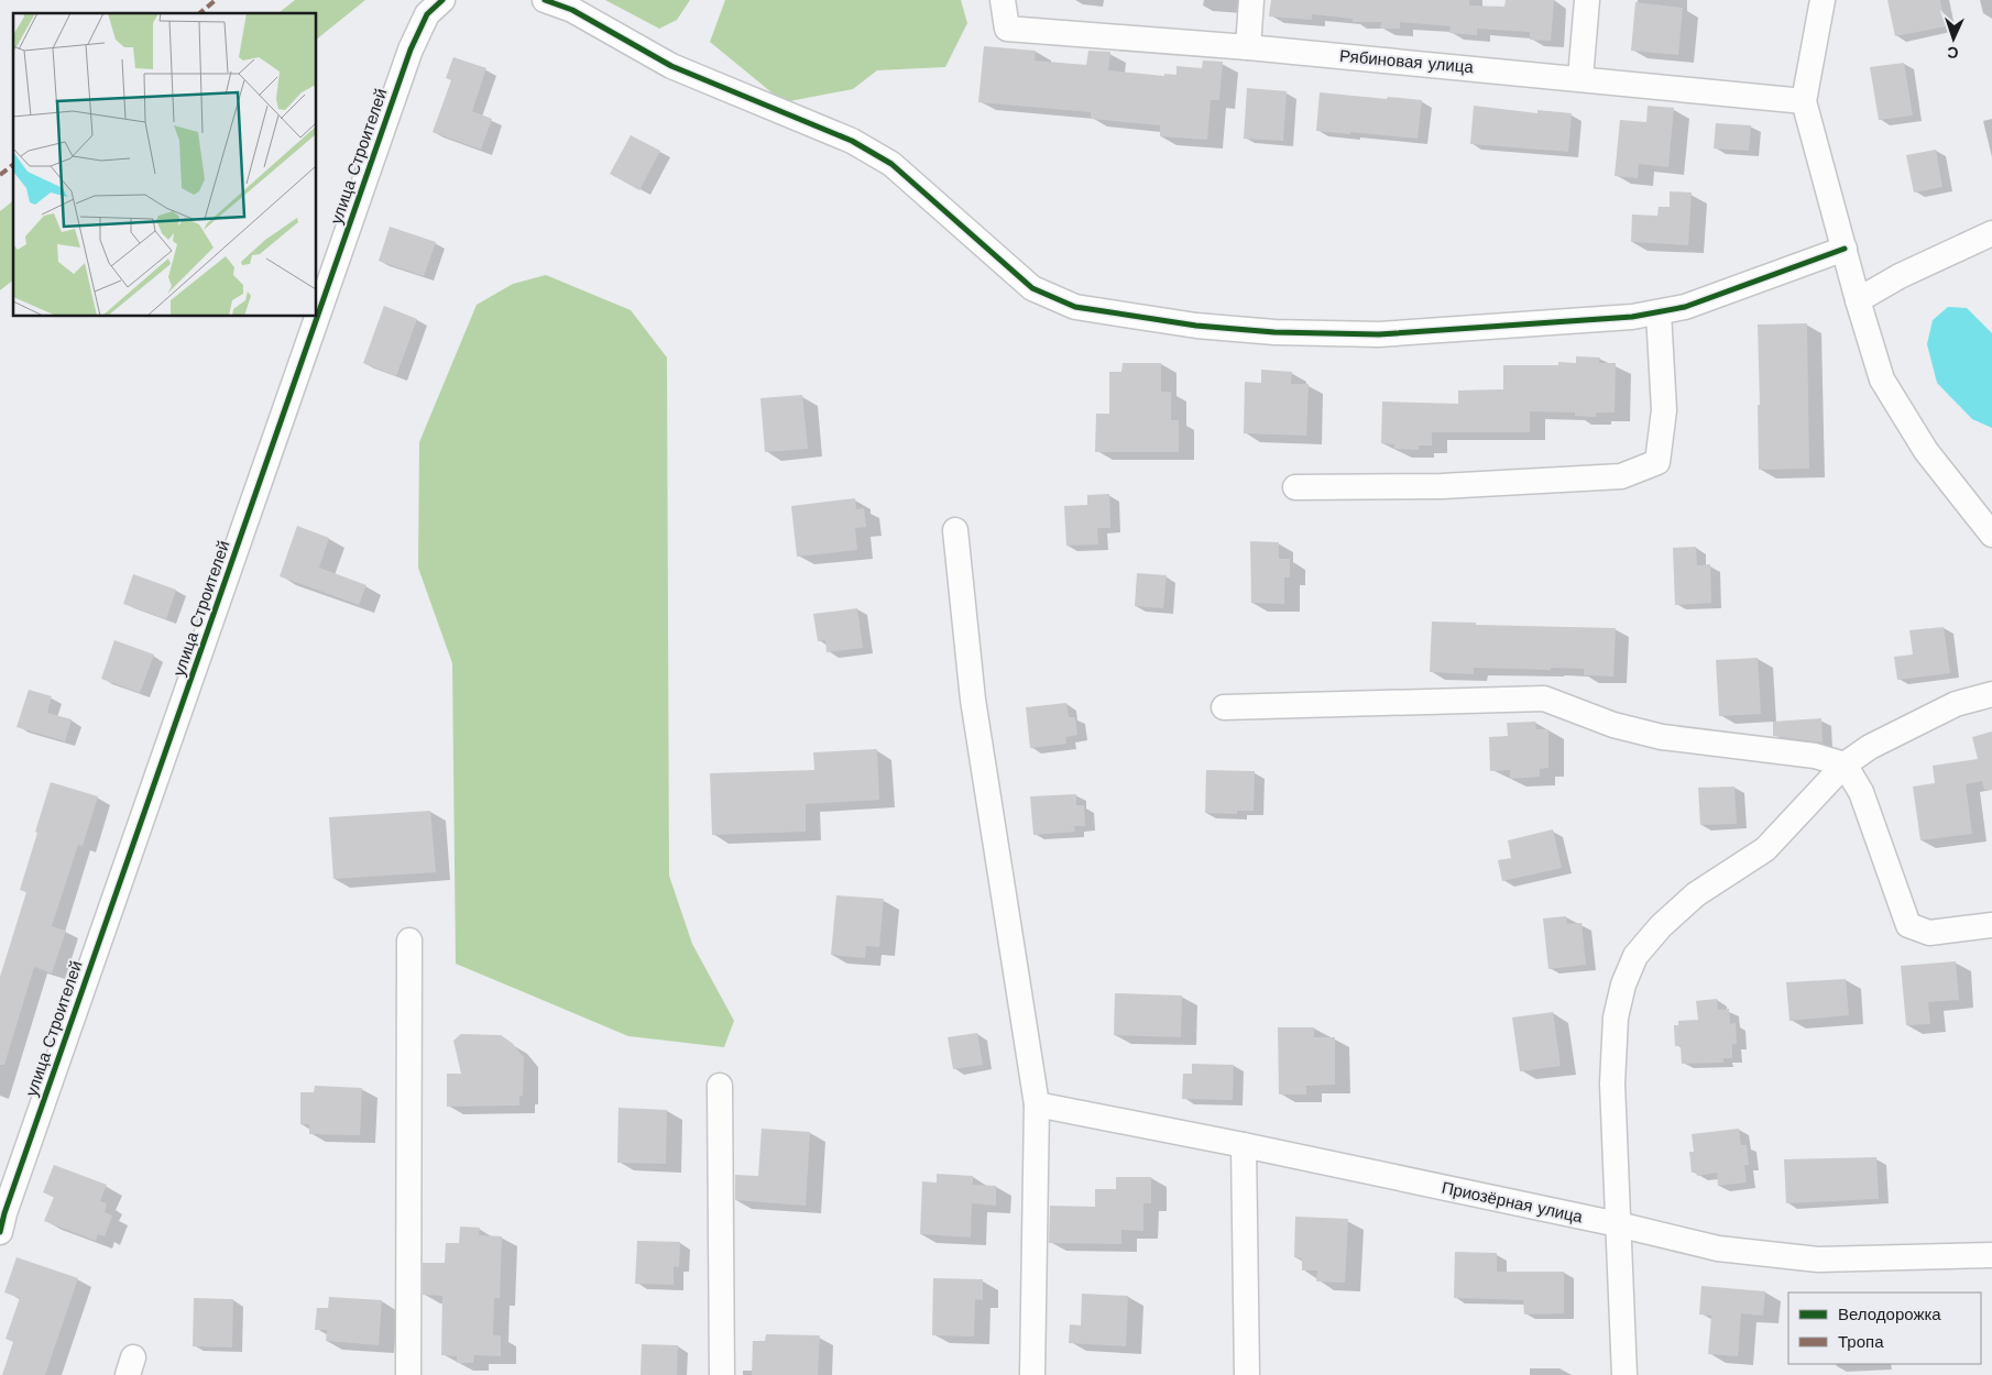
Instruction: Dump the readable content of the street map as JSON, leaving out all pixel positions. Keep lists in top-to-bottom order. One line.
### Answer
{"streets":{"street":["Рябиновая улица","улица Строителей","Приозёрная улица"]},"legend":["Велодорожка","Тропа"],"north":"bottom"}
